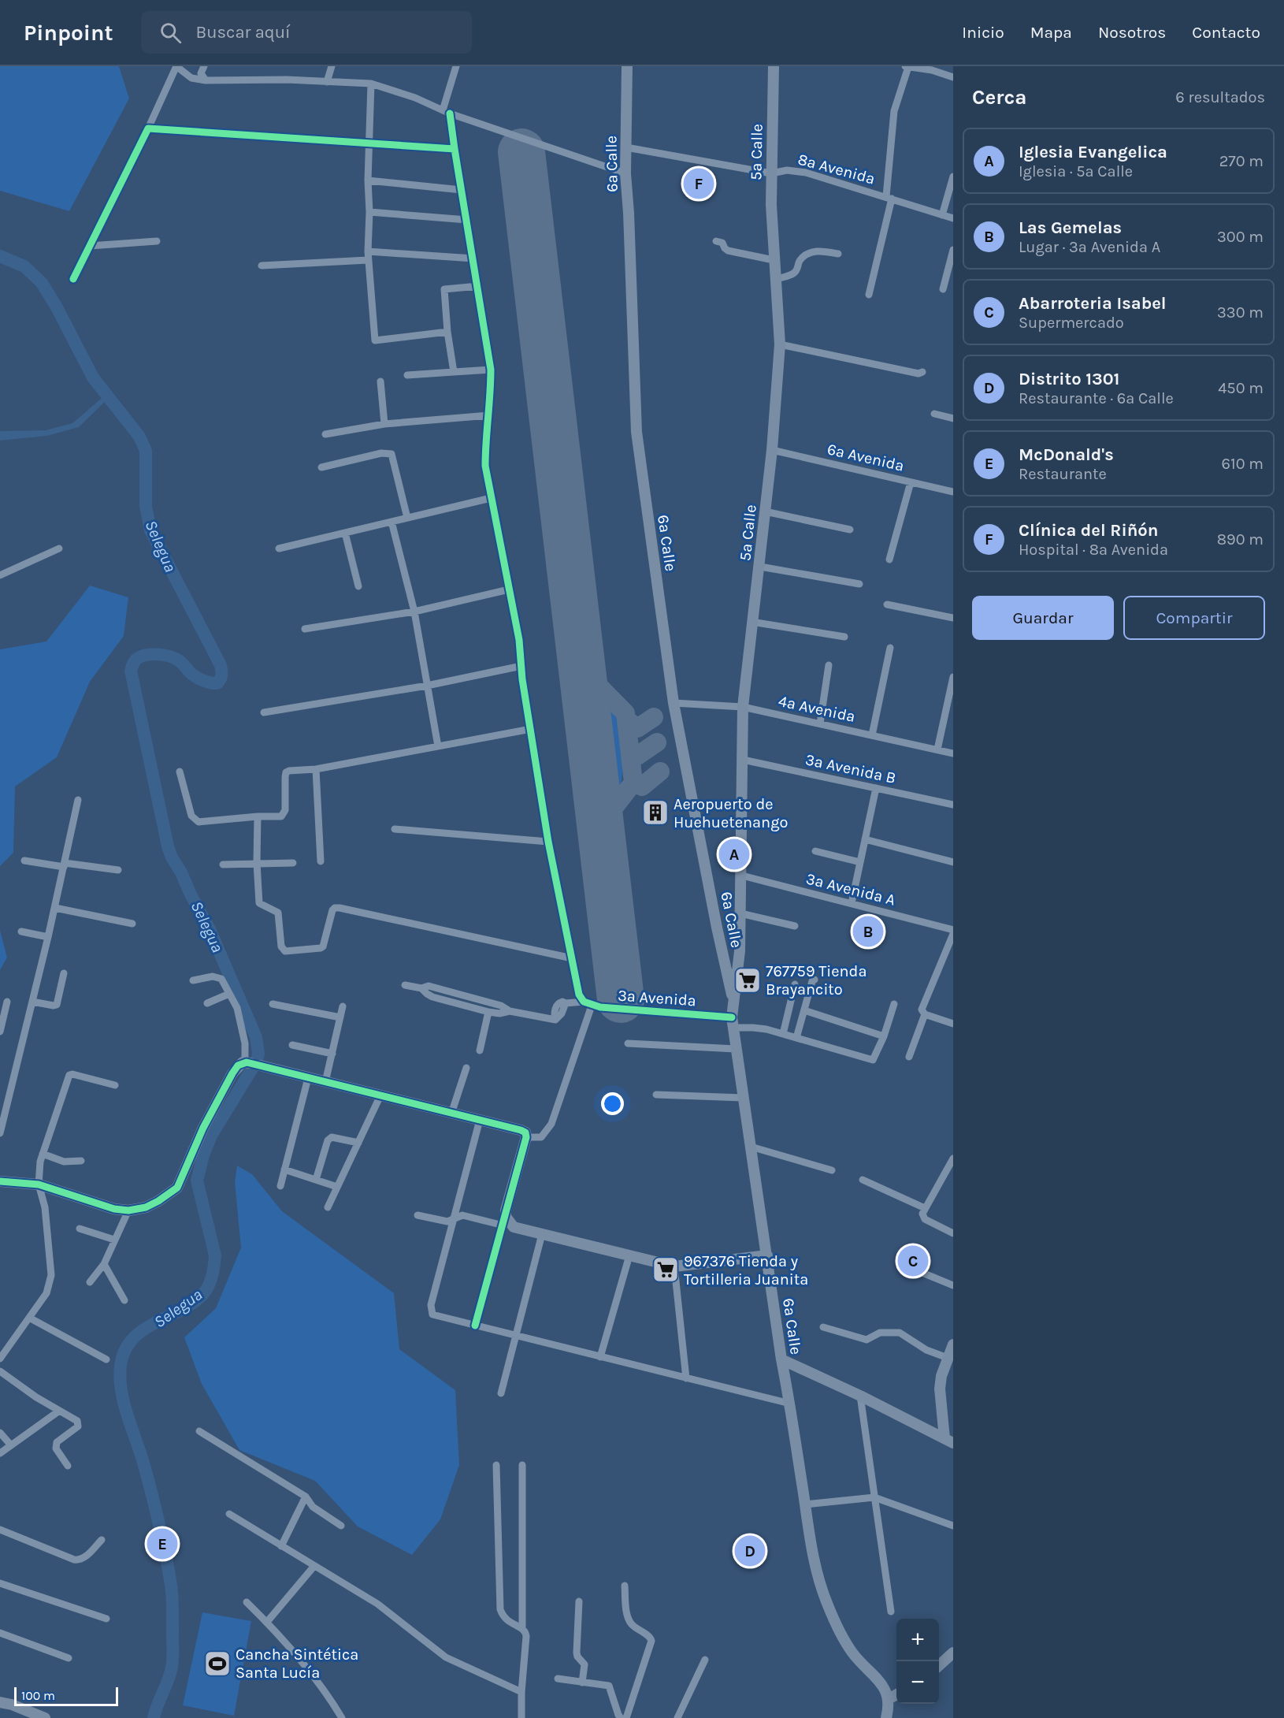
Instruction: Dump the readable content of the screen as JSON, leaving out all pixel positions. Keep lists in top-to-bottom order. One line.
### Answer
{"streets":{"street":["5a Calle","6a Calle","8a Avenida","6a Avenida","4a Avenida","3a Avenida B","3a Avenida A","3a Avenida"]},"crossings":[["5a Calle","6a Calle"],["5a Calle","8a Avenida"],["5a Calle","6a Avenida"],["5a Calle","4a Avenida"],["5a Calle","3a Avenida B"],["5a Calle","3a Avenida A"],["6a Calle","8a Avenida"],["6a Calle","4a Avenida"],["6a Calle","3a Avenida"]],"water":["Selegua"],"places":{"building":["Aeropuerto de Huehuetenango"],"supermarket":["767759 Tienda Brayancito","967376 Tienda y Tortilleria Juanita"],"sports":["Cancha Sintética Santa Lucía"]},"scale_bar":"100 m","page":{"header":"Pinpoint","search":"Buscar aquí","nav":["Inicio","Mapa","Nosotros","Contacto"],"heading":["Cerca","6 resultados"],"list":[{"mark":"A","name":"Iglesia Evangelica","note":"Iglesia · 5a Calle","value":"270 m"},{"mark":"B","name":"Las Gemelas","note":"Lugar · 3a Avenida A","value":"300 m"},{"mark":"C","name":"Abarroteria Isabel","note":"Supermercado","value":"330 m"},{"mark":"D","name":"Distrito 1301","note":"Restaurante · 6a Calle","value":"450 m"},{"mark":"E","name":"McDonald's","note":"Restaurante","value":"610 m"},{"mark":"F","name":"Clínica del Riñón","note":"Hospital · 8a Avenida","value":"890 m"}],"pins":["F","A","B","C","E","D"],"buttons":["Guardar","Compartir"],"map_buttons":["+","−"],"scale":"100 m"}}
